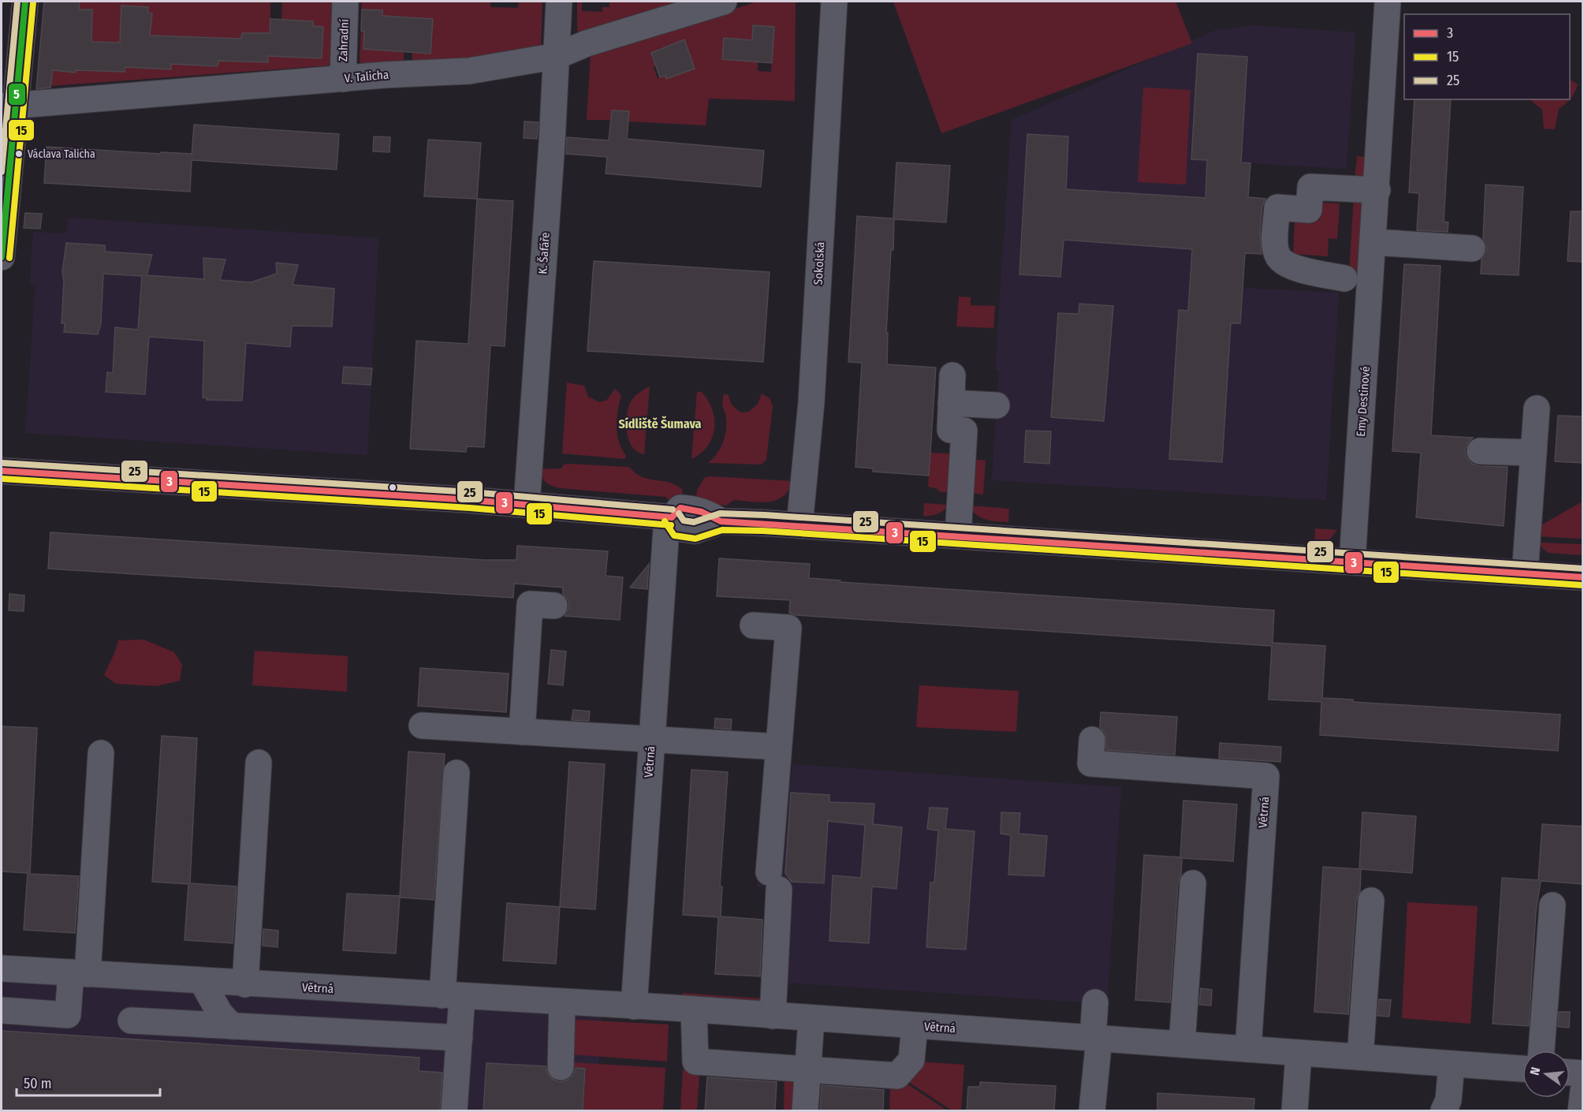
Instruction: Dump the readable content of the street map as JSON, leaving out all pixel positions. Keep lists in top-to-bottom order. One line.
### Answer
{"streets":{"street":["Zahradní","V. Talicha","K. Šafáře","Sokolská","Emy Destinové","Větrná"]},"crossings":[["Zahradní","V. Talicha"],["V. Talicha","K. Šafáře"]],"districts":["Sídliště Šumava"],"places":["Václava Talicha"],"lines":["transit line 25","transit line 5","transit line 15","transit line 3"],"legend":["3","15","25"],"scale_bar":"50 m","north":"left"}
